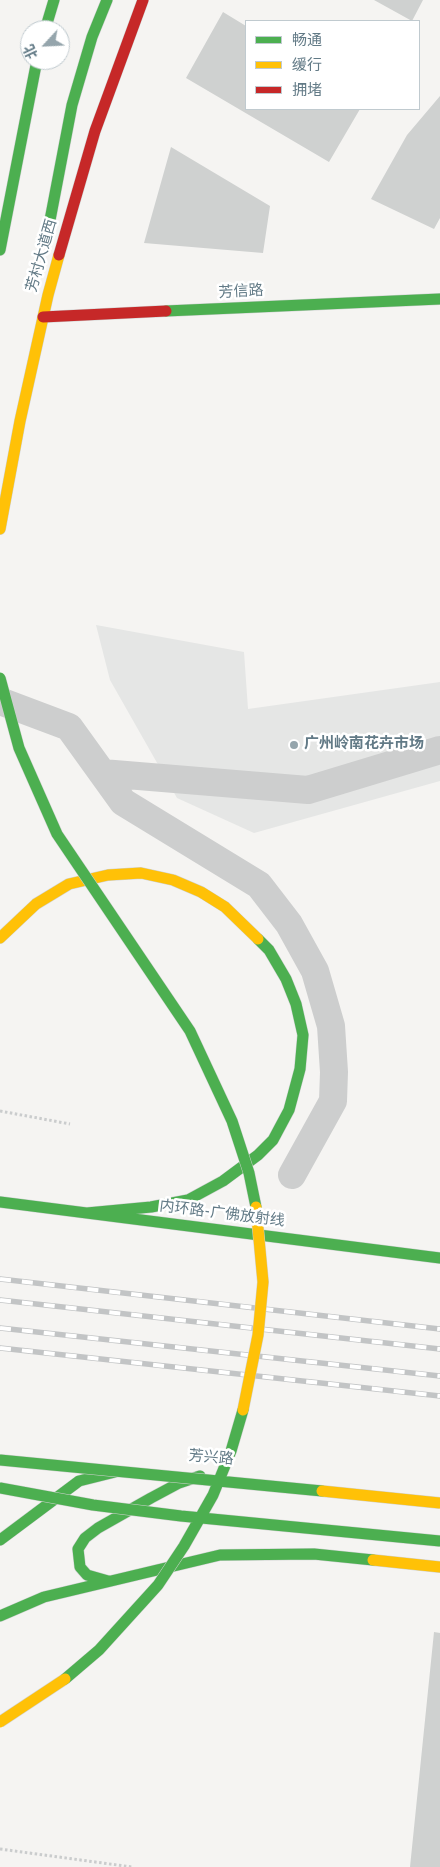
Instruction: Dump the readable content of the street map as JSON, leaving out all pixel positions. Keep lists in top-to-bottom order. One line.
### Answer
{"streets":{"main road":["芳村大道西","芳信路","内环路-广佛放射线","芳兴路"]},"crossings":[["芳村大道西","芳信路"]],"places":["广州岭南花卉市场"],"legend":["畅通","缓行","拥堵"],"north":"bottom left"}
